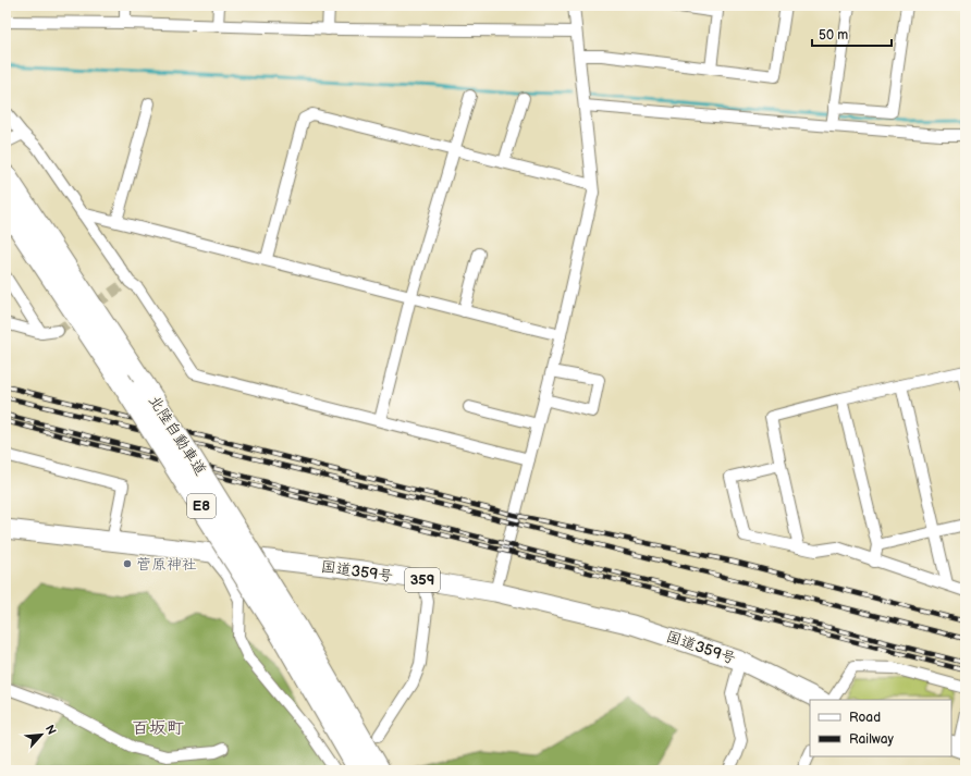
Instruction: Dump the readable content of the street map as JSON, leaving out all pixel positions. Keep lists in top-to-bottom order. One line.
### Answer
{"streets":{"highway":["北陸自動車道","E8","国道359号","359"]},"districts":["百坂町"],"places":["菅原神社"],"legend":["Road","Railway"],"scale_bar":"50 m","north":"top right"}
